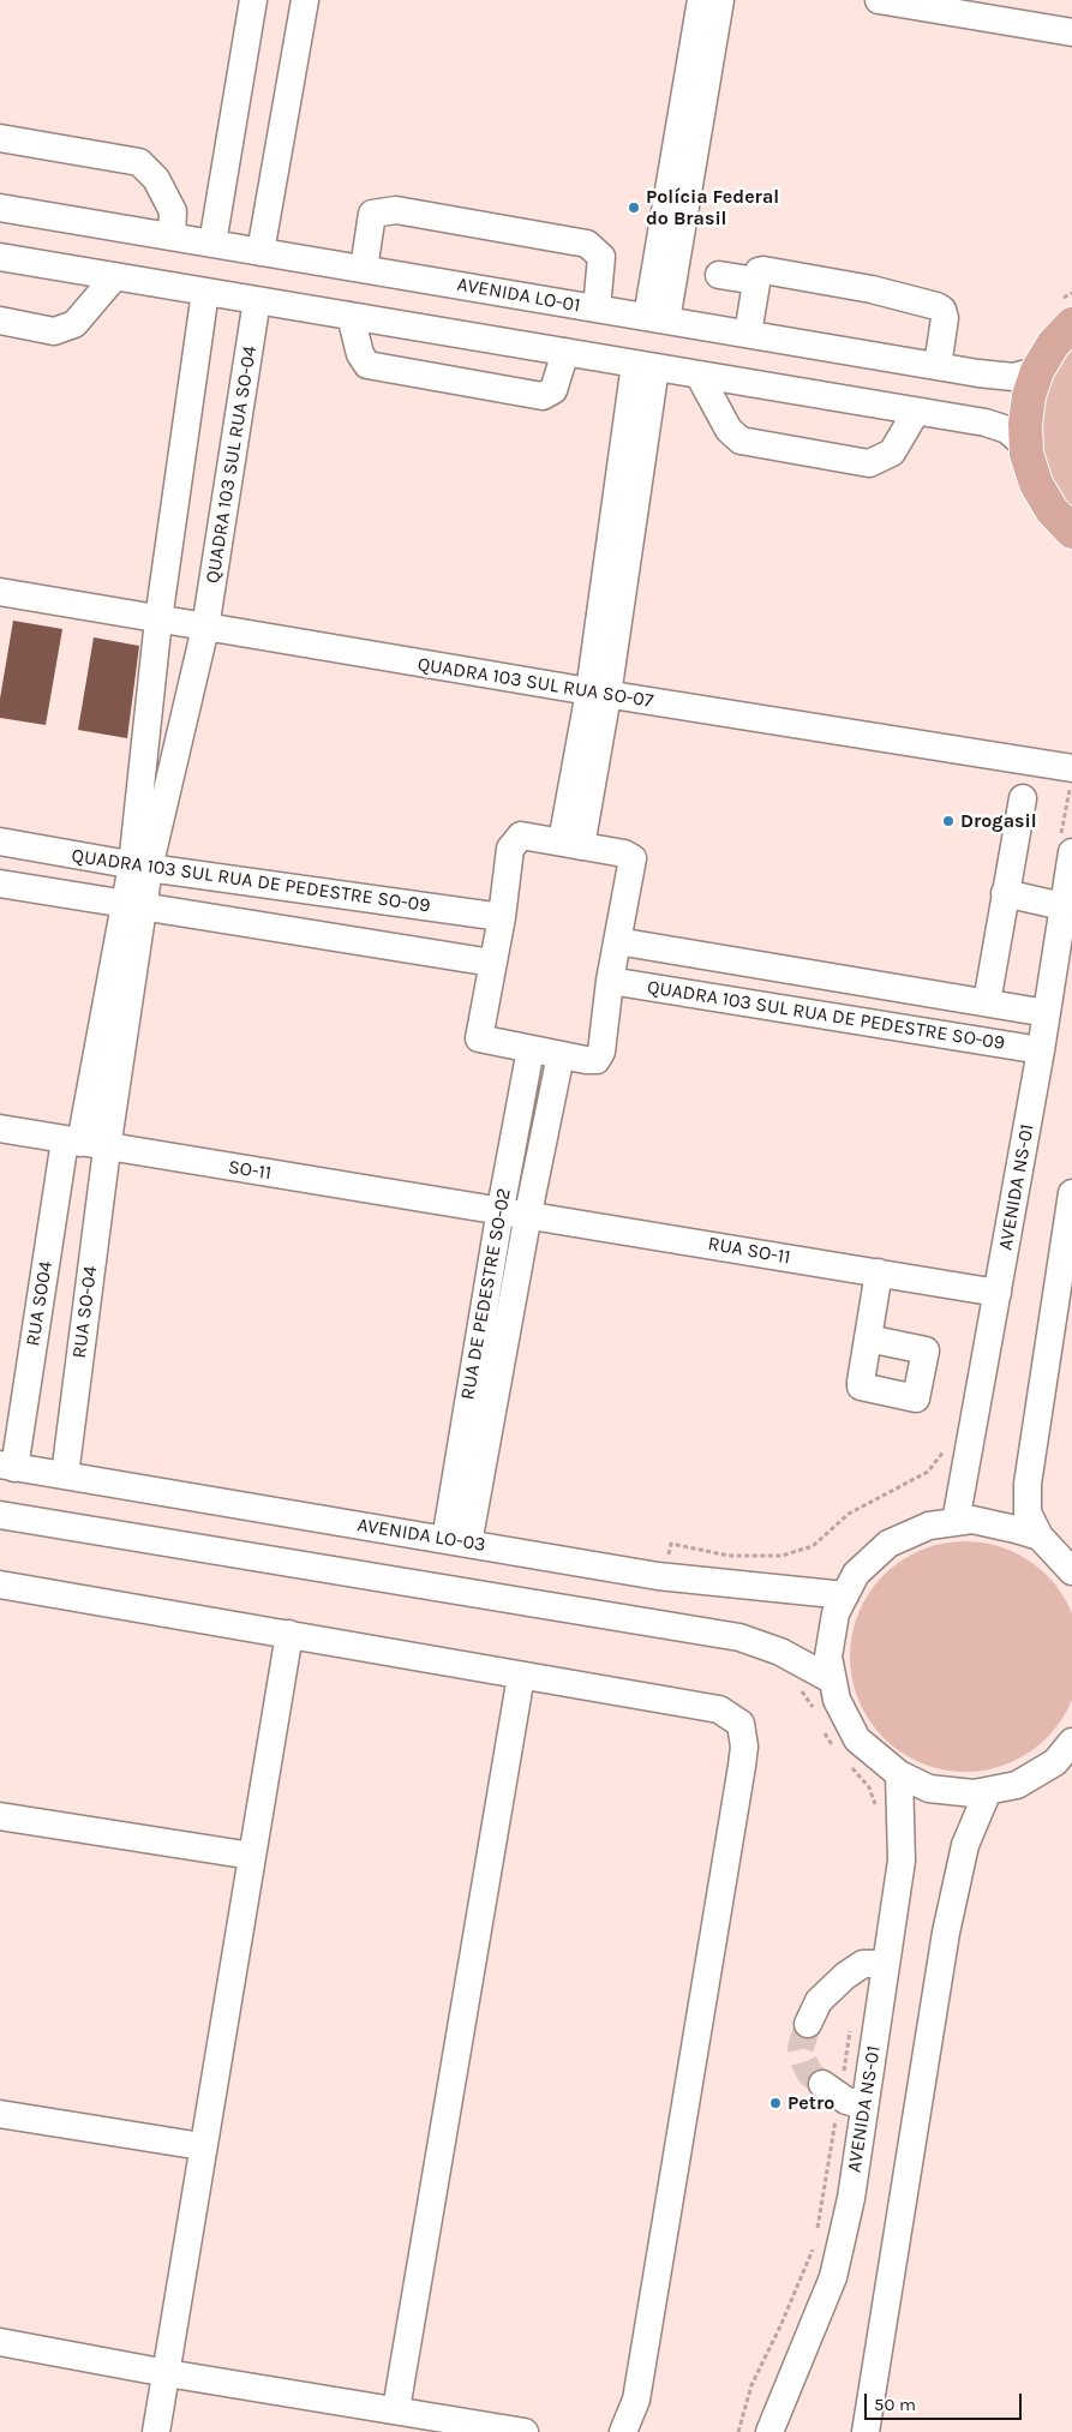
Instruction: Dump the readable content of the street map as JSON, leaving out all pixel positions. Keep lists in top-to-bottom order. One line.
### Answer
{"streets":{"street":["AVENIDA LO-01","QUADRA 103 SUL RUA SO-04","QUADRA 103 SUL RUA SO-07","QUADRA 103 SUL RUA DE PEDESTRE SO-09","SO-11","AVENIDA NS-01","RUA SO-11","RUA DE PEDESTRE SO-02","RUA SO04","RUA SO-04","AVENIDA LO-03"]},"crossings":[["QUADRA 103 SUL RUA SO-04","QUADRA 103 SUL RUA SO-07"],["QUADRA 103 SUL RUA SO-04","QUADRA 103 SUL RUA DE PEDESTRE SO-09"],["QUADRA 103 SUL RUA DE PEDESTRE SO-09","AVENIDA NS-01"],["QUADRA 103 SUL RUA DE PEDESTRE SO-09","RUA SO04"],["QUADRA 103 SUL RUA DE PEDESTRE SO-09","RUA SO-04"],["SO-11","RUA SO-11"],["SO-11","RUA DE PEDESTRE SO-02"],["SO-11","RUA SO04"],["SO-11","RUA SO-04"],["AVENIDA NS-01","RUA SO-11"],["RUA SO-11","RUA DE PEDESTRE SO-02"],["RUA DE PEDESTRE SO-02","AVENIDA LO-03"],["RUA SO04","RUA SO-04"],["RUA SO04","AVENIDA LO-03"],["RUA SO-04","AVENIDA LO-03"]],"places":["Polícia Federal do Brasil","Drogasil","Petro"],"scale_bar":"50 m"}
